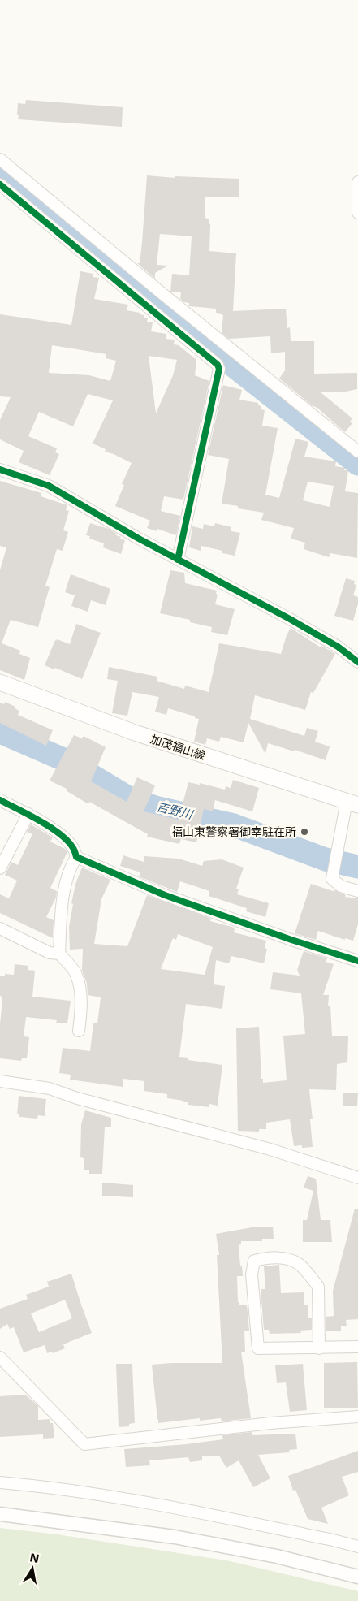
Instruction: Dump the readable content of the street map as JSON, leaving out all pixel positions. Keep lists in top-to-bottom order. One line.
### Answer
{"streets":{"main road":["加茂福山線"]},"water":["吉野川"],"places":["福山東警察署御幸駐在所"],"north":"top"}
